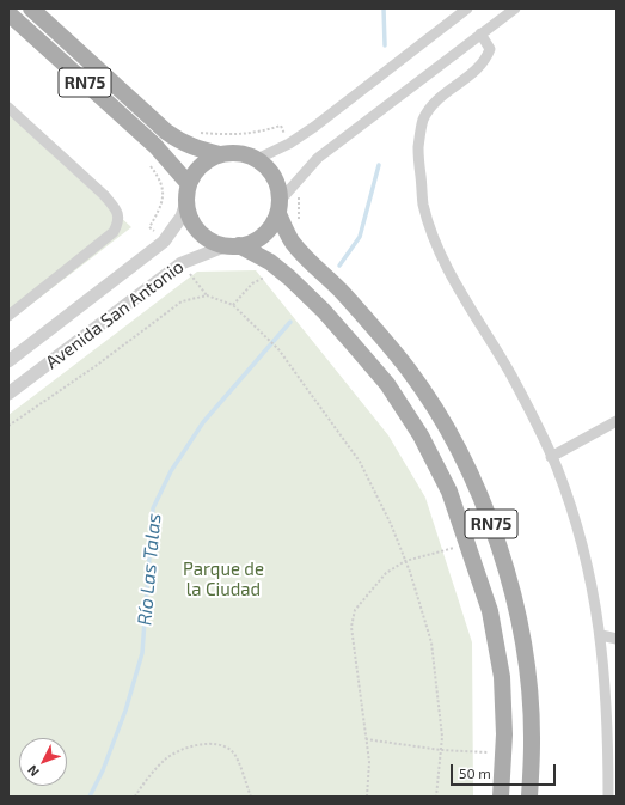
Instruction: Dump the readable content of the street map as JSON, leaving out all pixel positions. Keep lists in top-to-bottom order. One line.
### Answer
{"streets":{"main road":["RN75"],"street":["Avenida San Antonio"]},"crossings":[["RN75","Avenida San Antonio"]],"water":["Río Las Talas"],"parks":["Parque de la Ciudad"],"scale_bar":"50 m","north":"bottom left"}
